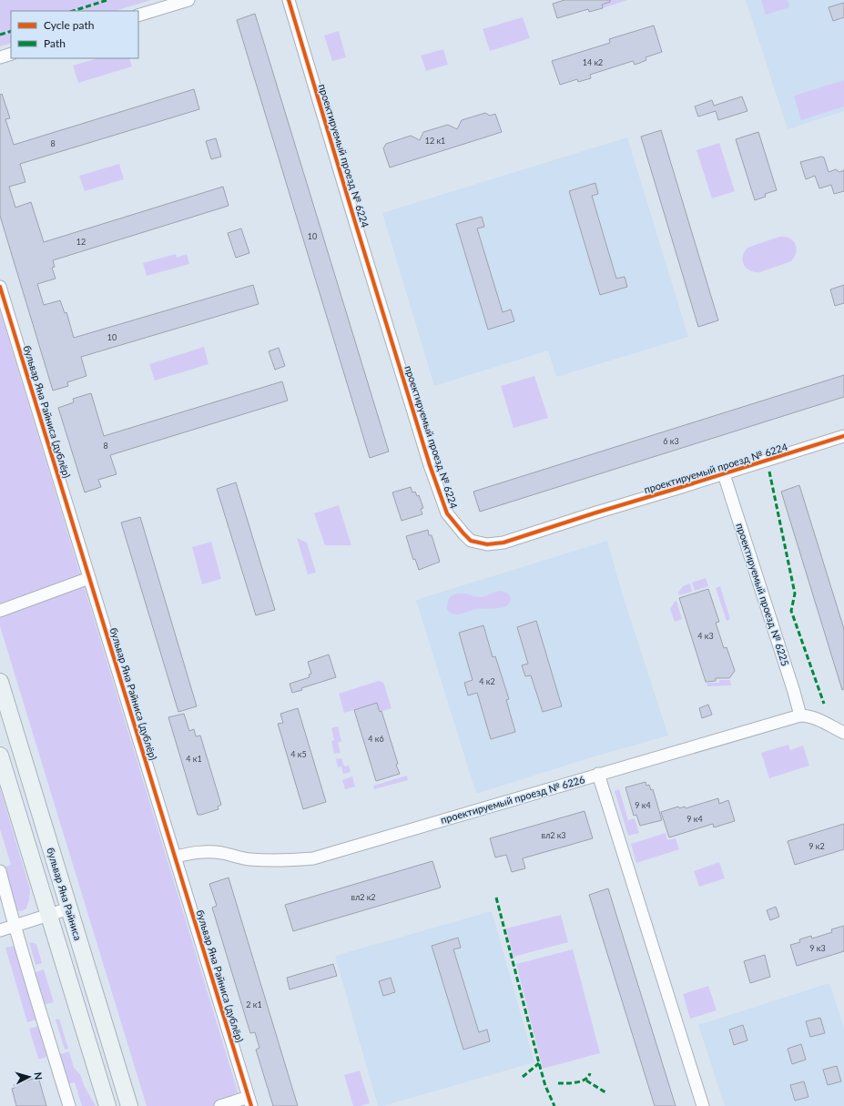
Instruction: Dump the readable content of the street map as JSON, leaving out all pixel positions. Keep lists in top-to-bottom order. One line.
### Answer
{"streets":{"main road":["бульвар Яна Райниса"],"street":["проектируемый проезд № 6224","бульвар Яна Райниса (дублёр)","проектируемый проезд № 6225","проектируемый проезд № 6226"]},"crossings":[["проектируемый проезд № 6224","проектируемый проезд № 6225"],["бульвар Яна Райниса (дублёр)","проектируемый проезд № 6226"],["проектируемый проезд № 6225","проектируемый проезд № 6226"]],"house_numbers":["14 к2","12 к1","8","10","12","10","6 к3","8","4 к3","4 к2","4 к6","4 к5","4 к1","9 к4","9 к4","вл2 к3","9 к2","вл2 к2","9 к3","2 к1"],"legend":["Cycle path","Path"],"north":"right"}
